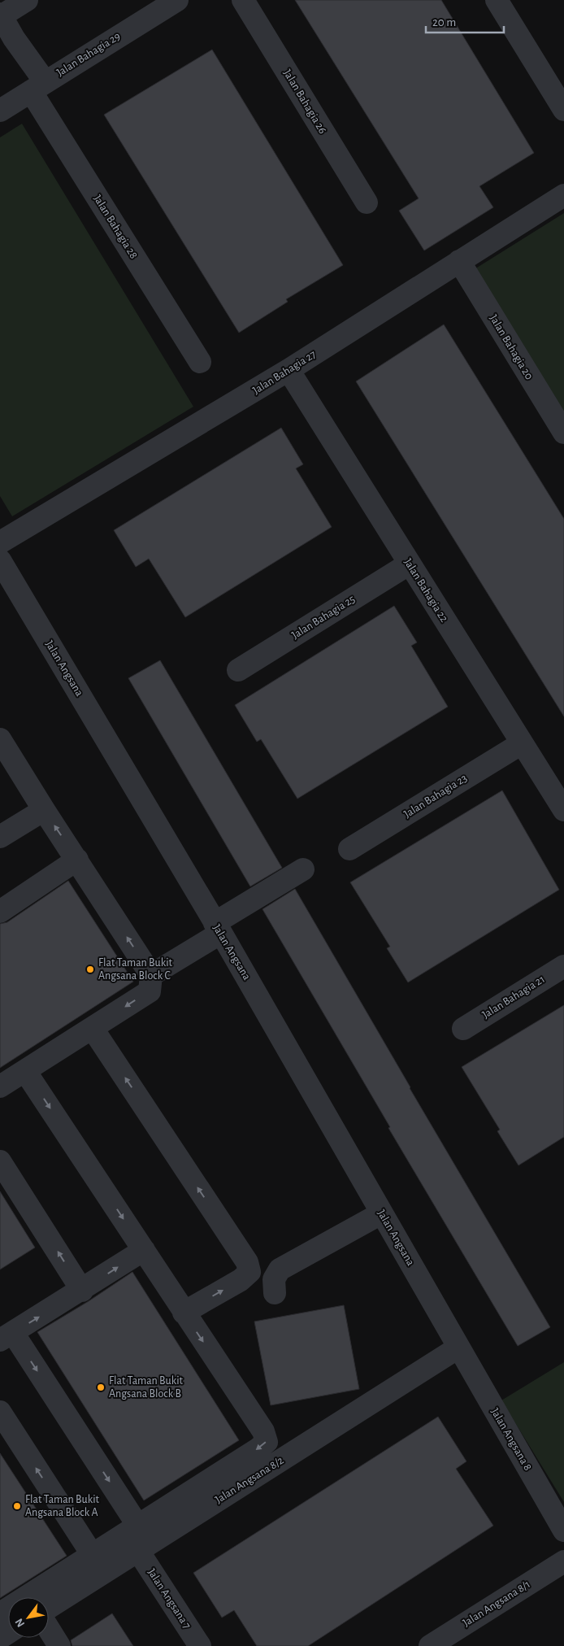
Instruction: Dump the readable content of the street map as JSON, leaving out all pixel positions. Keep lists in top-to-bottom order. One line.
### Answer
{"streets":{"street":["Jalan Bahagia 29","Jalan Bahagia 26","Jalan Bahagia 28","Jalan Bahagia 20","Jalan Bahagia 27","Jalan Bahagia 22","Jalan Bahagia 25","Jalan Angsana","Jalan Bahagia 23","Jalan Bahagia 21","Jalan Angsana 8","Jalan Angsana 8/2","Jalan Angsana 7","Jalan Angsana 8/1"]},"crossings":[["Jalan Bahagia 29","Jalan Bahagia 28"],["Jalan Bahagia 20","Jalan Bahagia 27"],["Jalan Bahagia 27","Jalan Bahagia 22"],["Jalan Bahagia 22","Jalan Bahagia 25"],["Jalan Bahagia 22","Jalan Bahagia 23"],["Jalan Angsana","Jalan Angsana 8"],["Jalan Angsana","Jalan Angsana 8/2"],["Jalan Angsana 8","Jalan Angsana 8/2"],["Jalan Angsana 8/2","Jalan Angsana 7"]],"places":["Flat Taman Bukit Angsana Block C","Flat Taman Bukit Angsana Block B","Flat Taman Bukit Angsana Block A"],"scale_bar":"20 m","north":"bottom left"}
